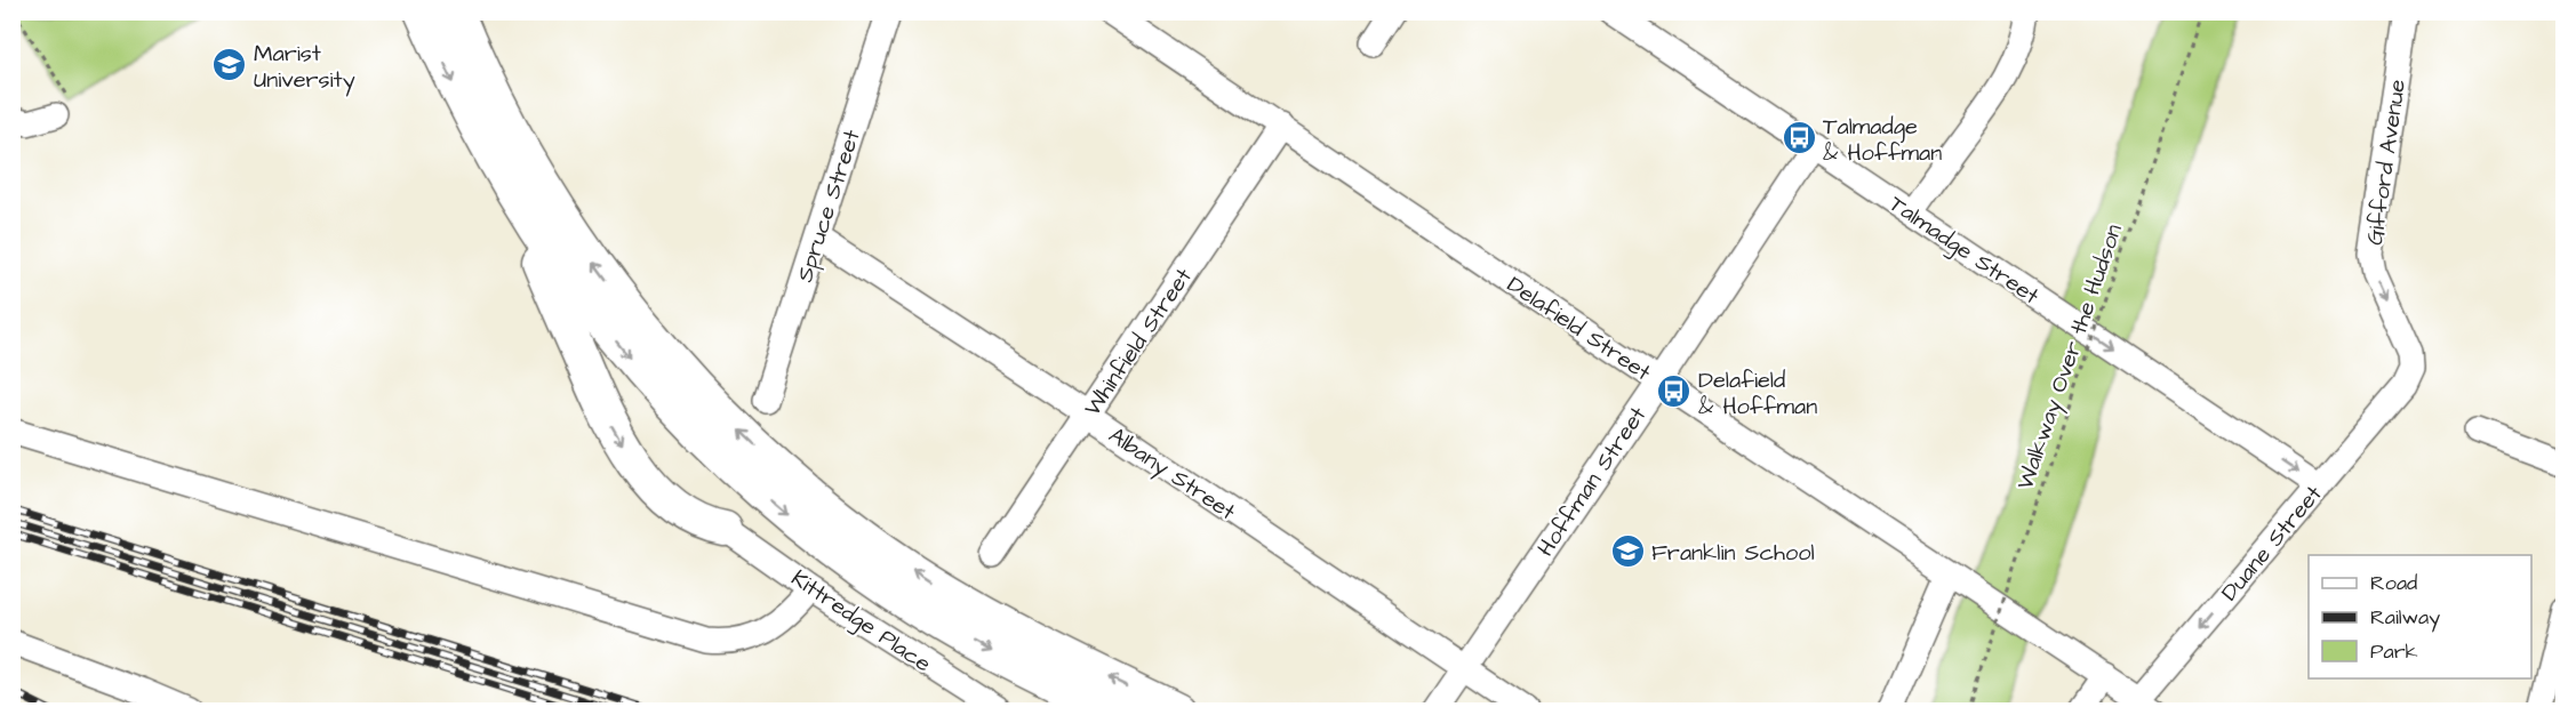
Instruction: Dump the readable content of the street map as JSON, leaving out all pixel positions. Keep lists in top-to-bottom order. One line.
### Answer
{"streets":{"street":["Gifford Avenue","Spruce Street","Talmadge Street","Delafield Street","Whinfield Street","Albany Street","Hoffman Street","Duane Street","Kittredge Place"],"path":["Walkway Over the Hudson"]},"crossings":[["Gifford Avenue","Duane Street"],["Spruce Street","Albany Street"],["Talmadge Street","Hoffman Street"],["Talmadge Street","Duane Street"],["Delafield Street","Whinfield Street"],["Delafield Street","Hoffman Street"],["Delafield Street","Duane Street"],["Whinfield Street","Albany Street"],["Albany Street","Hoffman Street"]],"one_way":["Gifford Avenue","Talmadge Street","Duane Street"],"places":{"school or university":["Marist University","Franklin School"],"bus stop":["Talmadge & Hoffman","Delafield & Hoffman"]},"legend":["Road","Railway","Park"]}
